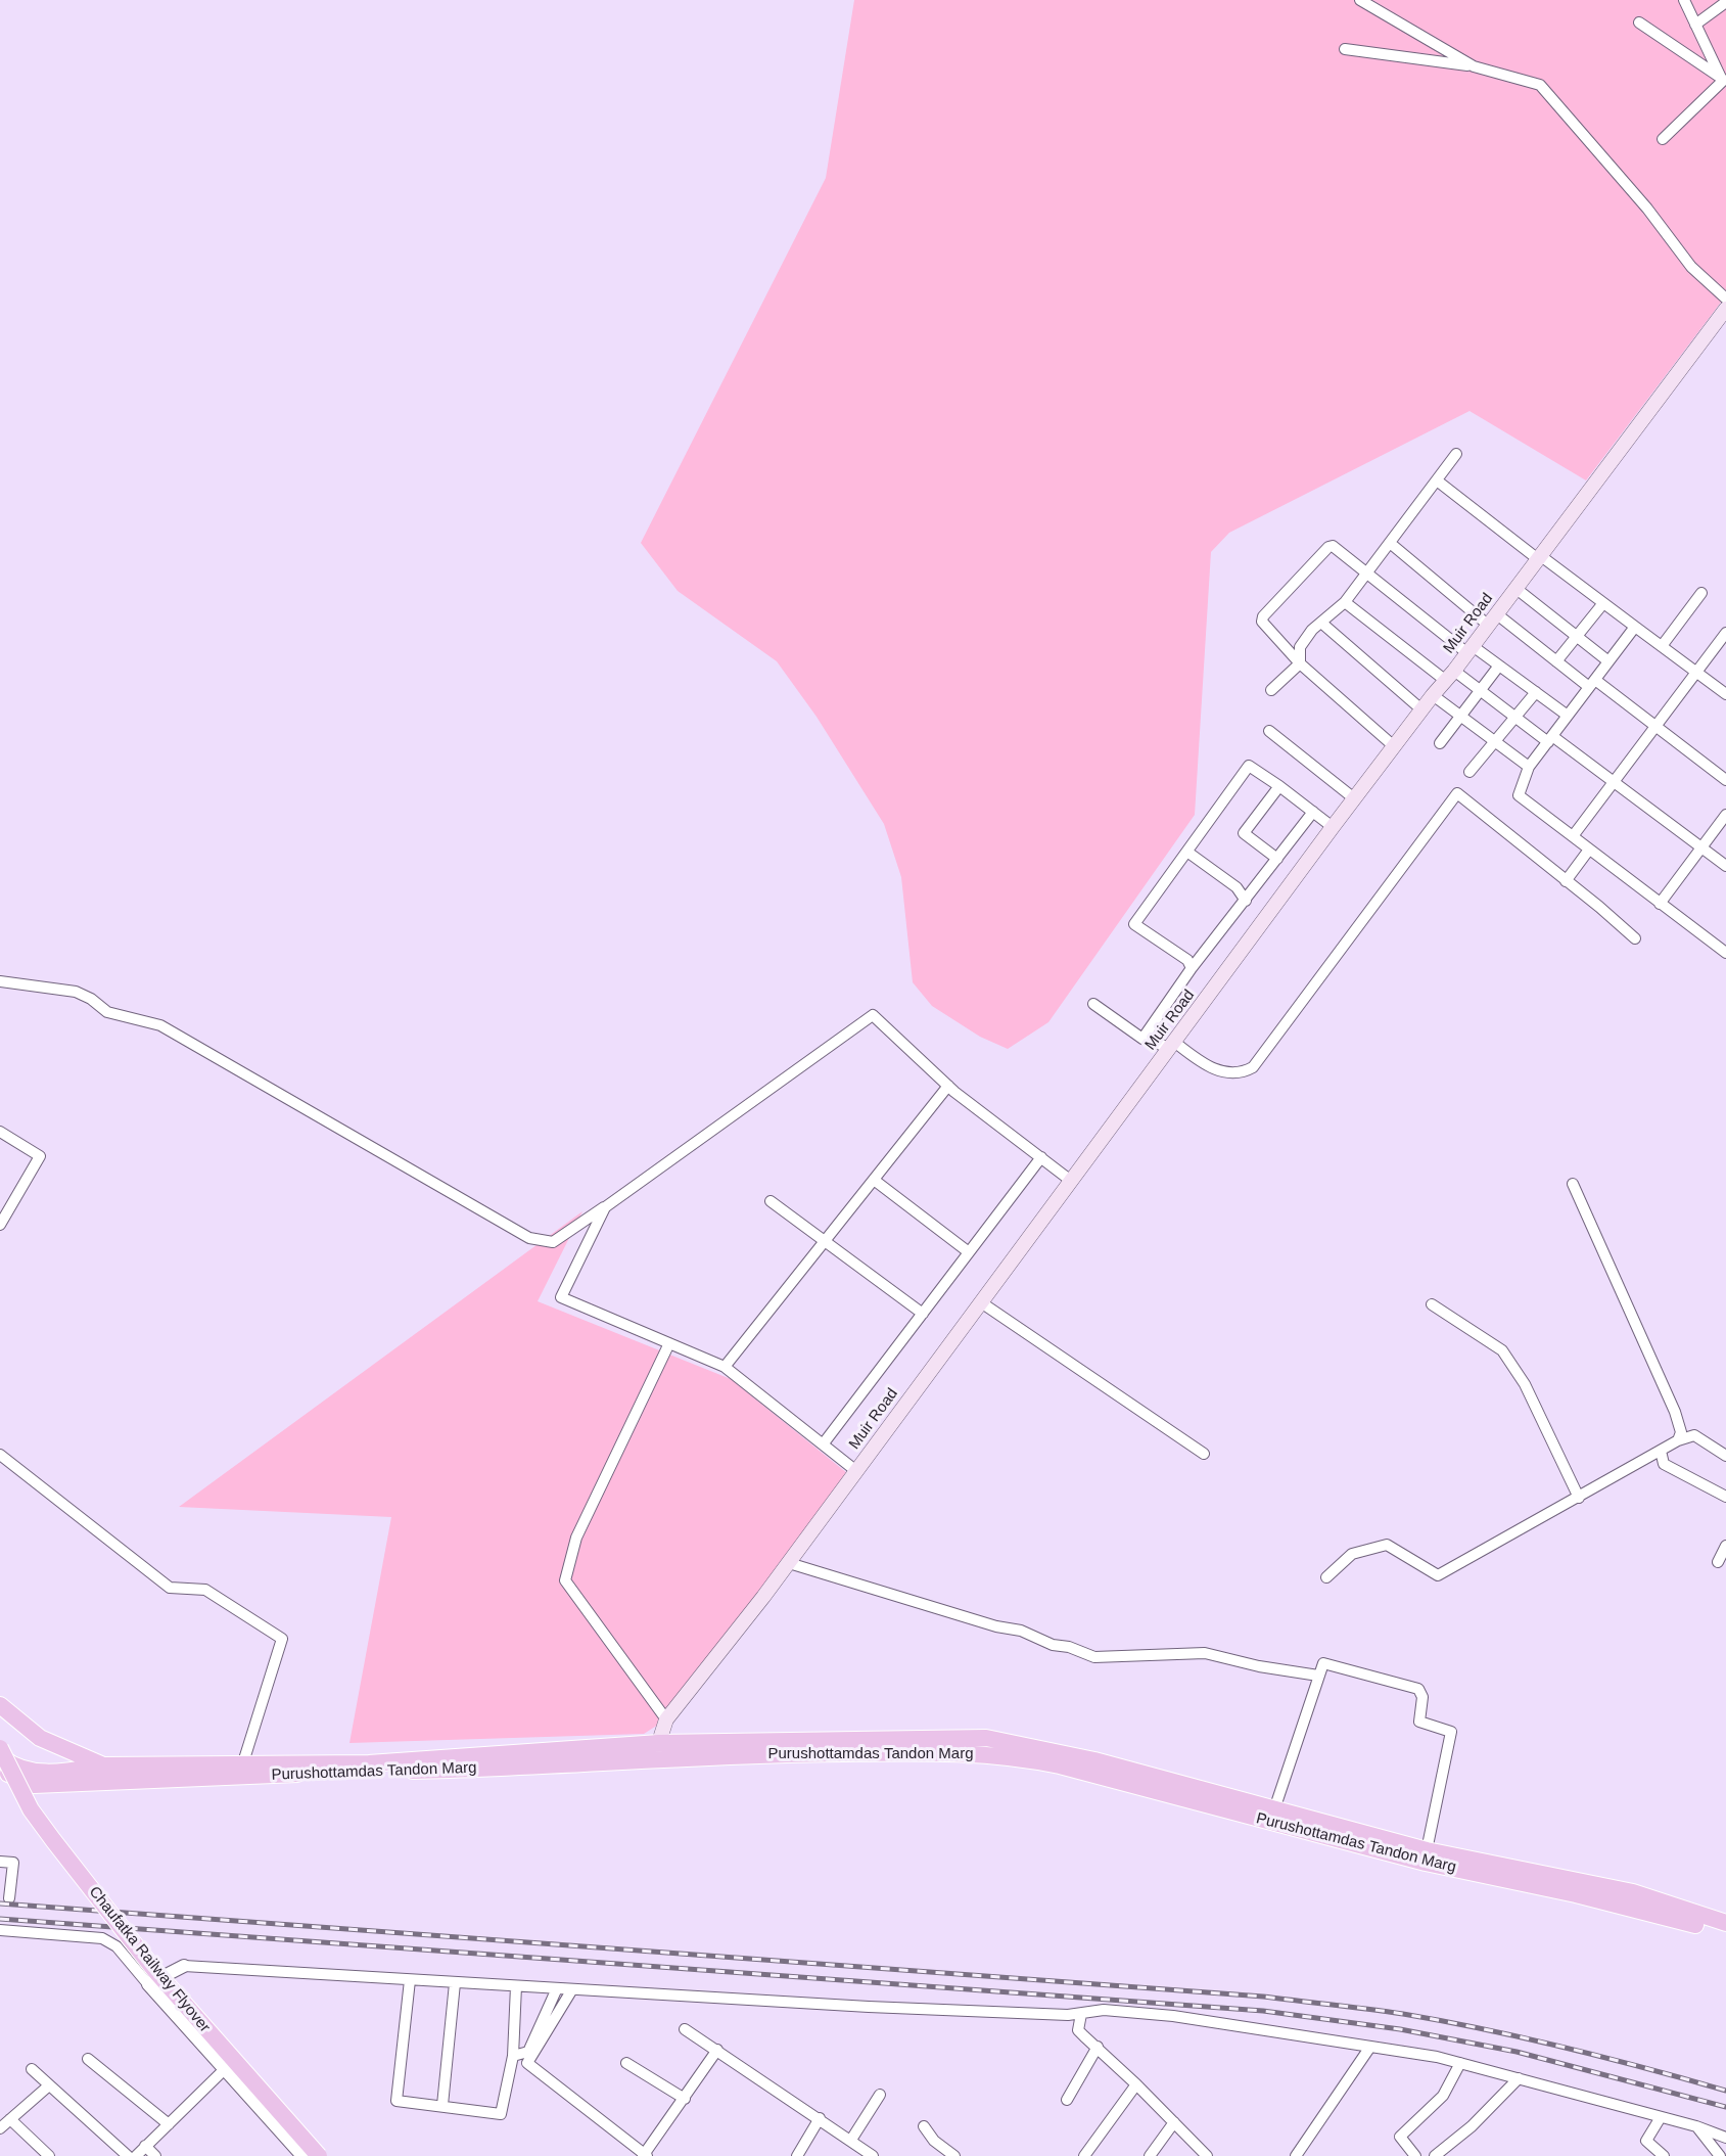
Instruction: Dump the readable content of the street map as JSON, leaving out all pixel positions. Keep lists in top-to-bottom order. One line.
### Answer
{"streets":{"main road":["Muir Road","Purushottamdas Tandon Marg","Chaufatka Railway Flyover"]},"crossings":[["Muir Road","Purushottamdas Tandon Marg"]]}
